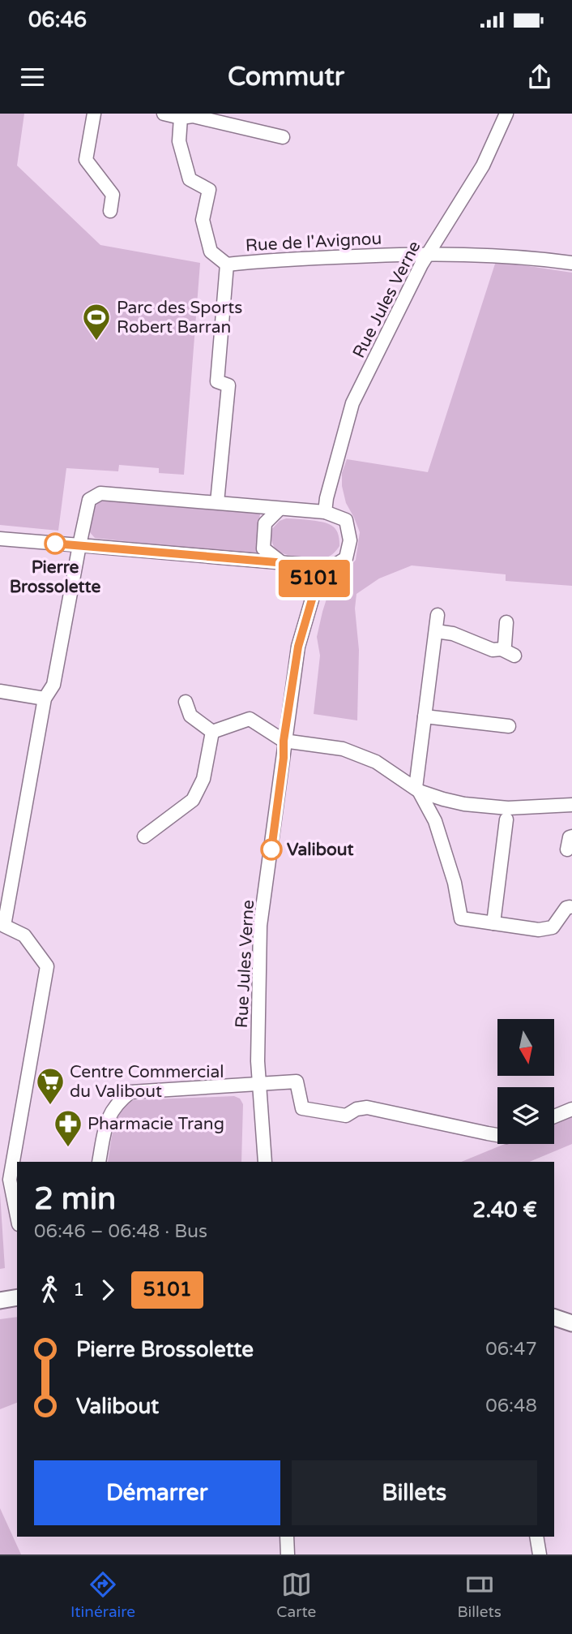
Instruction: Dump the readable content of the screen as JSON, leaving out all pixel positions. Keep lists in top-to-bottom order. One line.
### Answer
{"streets":{"street":["Rue de l'Avignou","Rue Jules Verne"]},"crossings":[["Rue de l'Avignou","Rue Jules Verne"]],"places":{"sports":["Parc des Sports Robert Barran"],"other":["Pierre Brossolette","Valibout"],"supermarket":["Centre Commercial du Valibout"],"pharmacy":["Pharmacie Trang"]},"lines":["bus line 5101"],"north":"bottom","page":{"status":"06:46","header":"Commutr","on_map":"5101","heading":["2 min","06:46 – 06:48 · Bus","2.40 €"],"legs":["1","5101"],"list":[{"name":"Pierre Brossolette","value":"06:47"},{"name":"Valibout","value":"06:48"}],"buttons":["Démarrer","Billets"],"tabs":["Itinéraire","Carte","Billets"]}}
